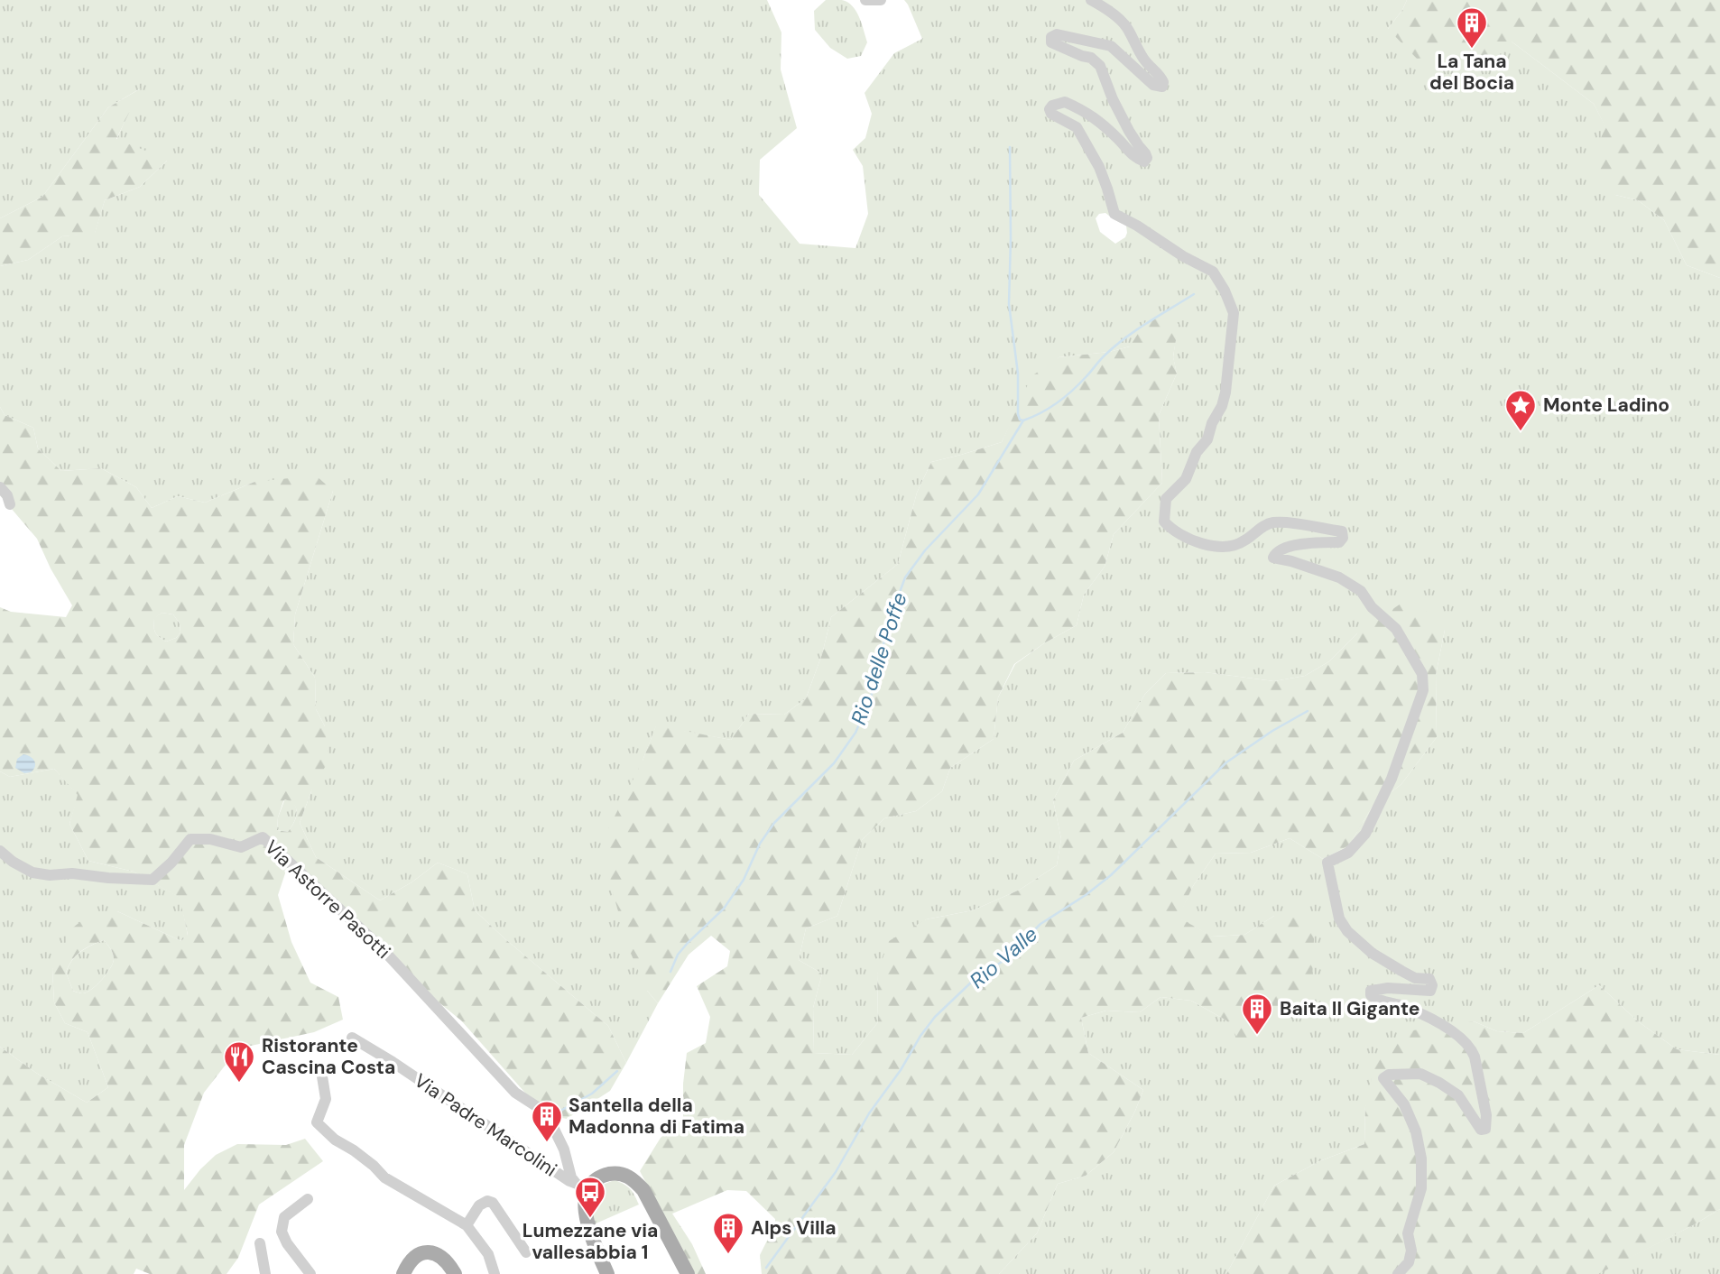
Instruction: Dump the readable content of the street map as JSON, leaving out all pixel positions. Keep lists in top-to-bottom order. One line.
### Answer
{"streets":{"street":["Via Astorre Pasotti","Via Padre Marcolini"]},"crossings":[["Via Astorre Pasotti","Via Padre Marcolini"]],"water":["Rio delle Poffe","Rio Valle"],"places":{"building":["La Tana del Bocia","Baita Il Gigante","Santella della Madonna di Fatima","Alps Villa"],"place":["Monte Ladino"],"restaurant":["Ristorante Cascina Costa"],"bus stop":["Lumezzane via vallesabbia 1"]}}
